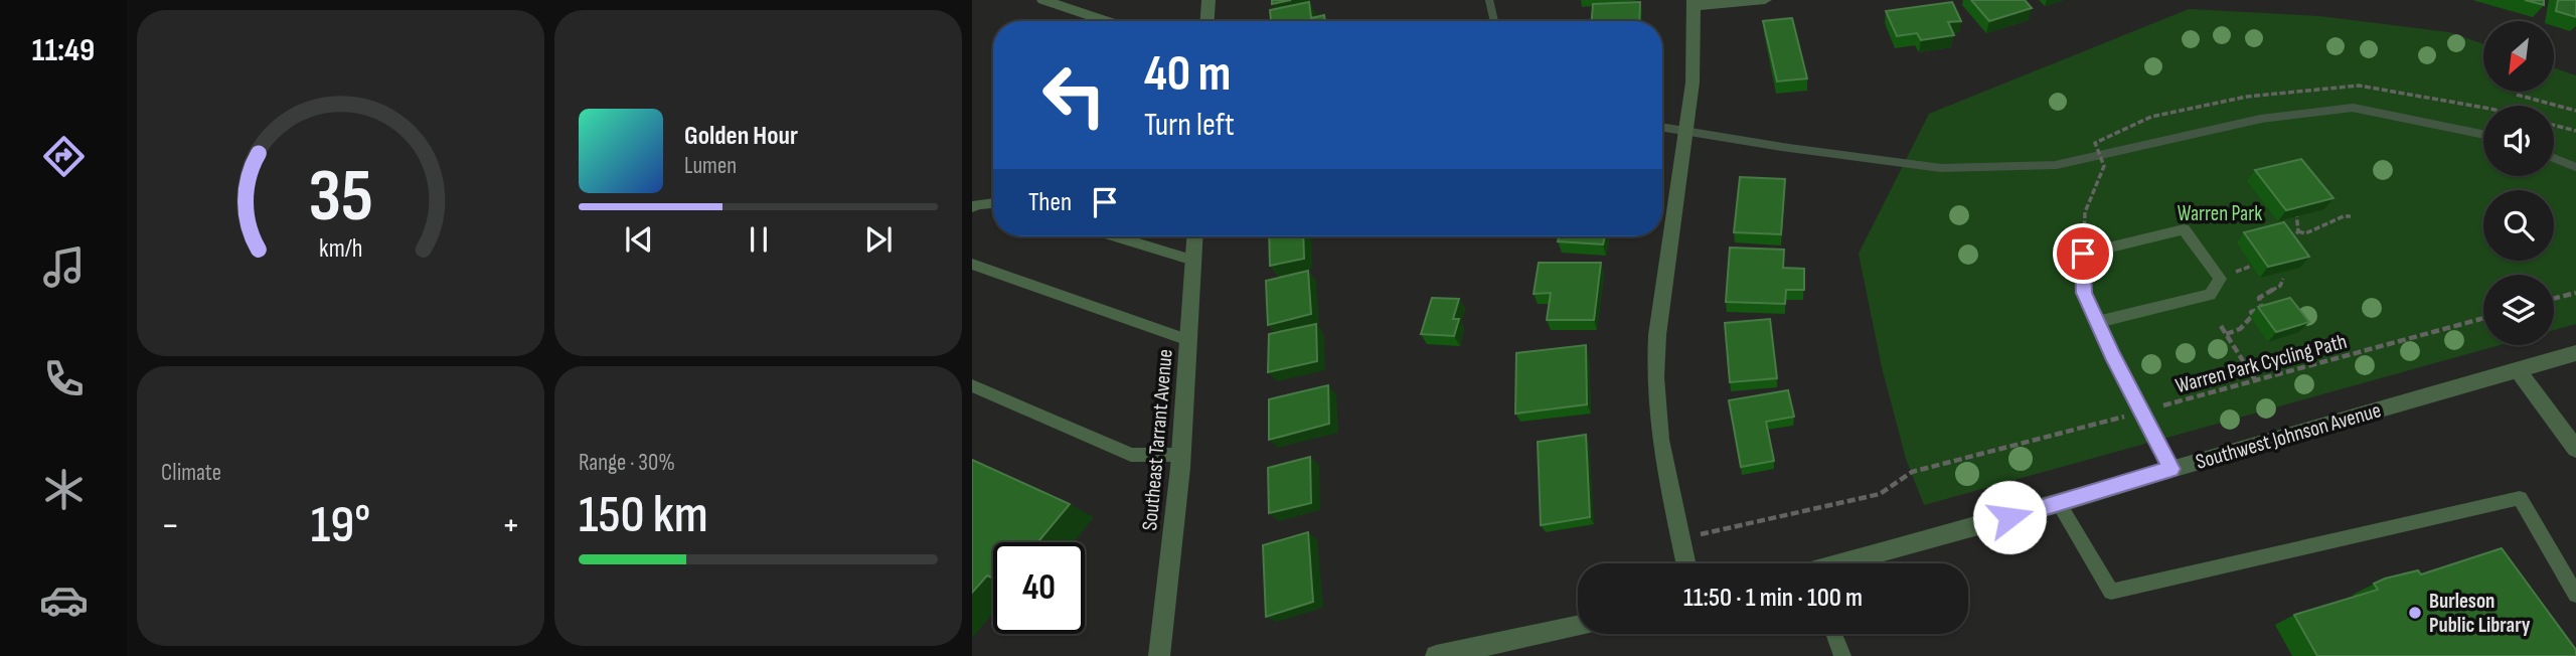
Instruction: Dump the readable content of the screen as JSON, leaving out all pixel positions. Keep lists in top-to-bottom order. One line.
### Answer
{"streets":{"street":["Southwest Johnson Avenue","Southeast Tarrant Avenue"],"path":["Warren Park Cycling Path"]},"parks":["Warren Park"],"places":["Burleson Public Library"],"north":"bottom left","page":{"tabs":"11:49","turn":["40 m","Turn left"],"song":["Golden Hour","Lumen"],"then":"Then","tile":["Climate",["Range · 30%","150 km"]],"heat":["−","19°","+"],"limit":"40","trip":"11:50 · 1 min · 100 m","gauge":["35","km/h"]}}
